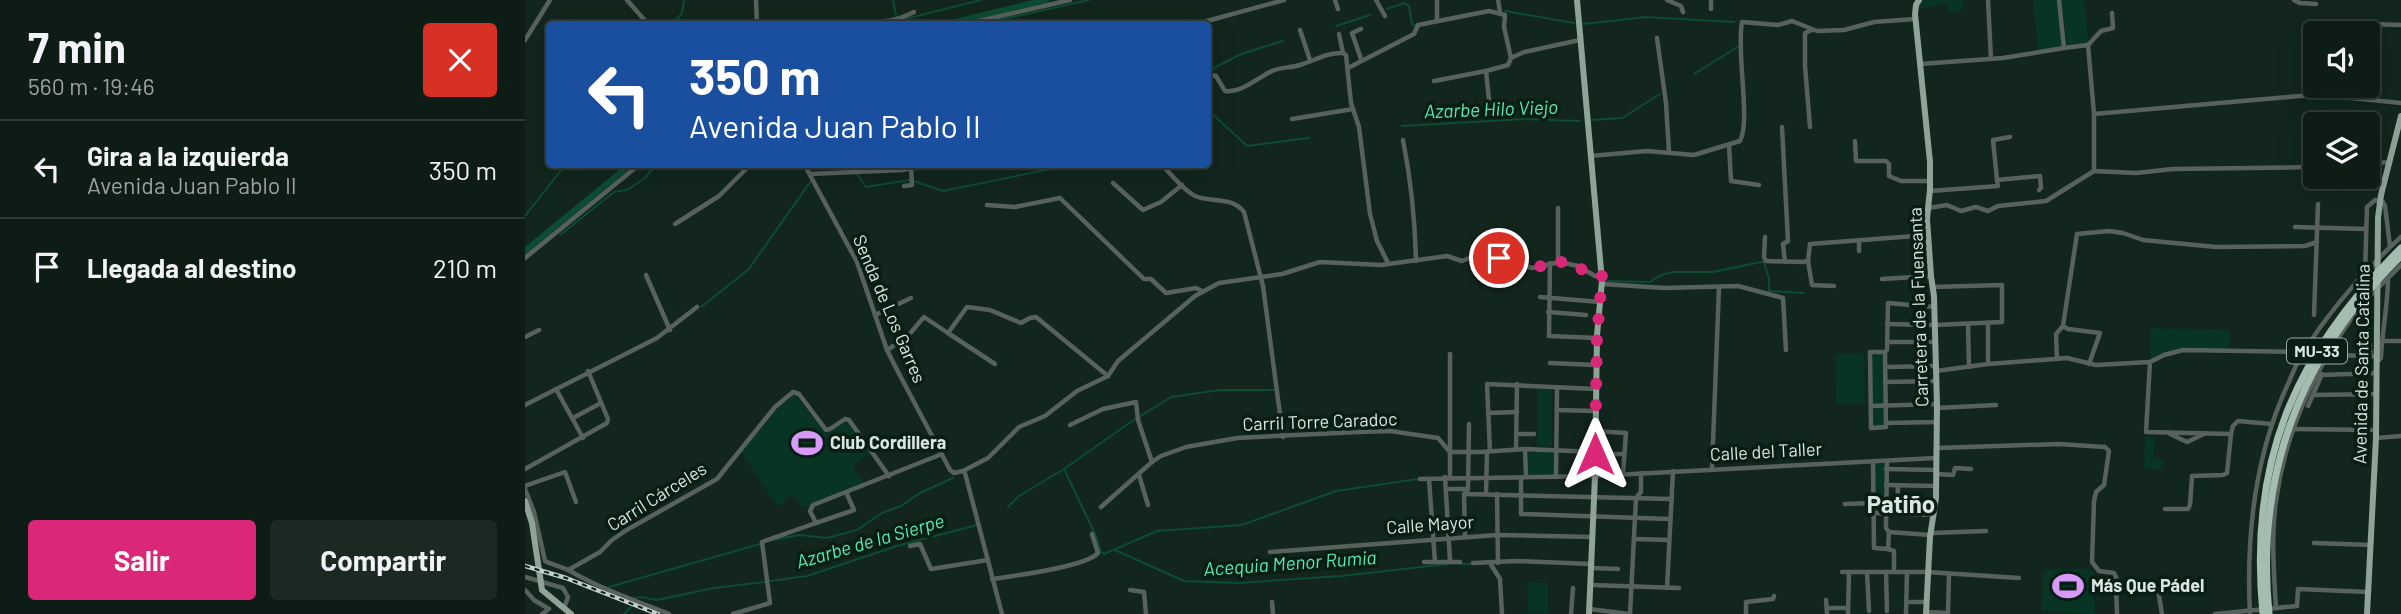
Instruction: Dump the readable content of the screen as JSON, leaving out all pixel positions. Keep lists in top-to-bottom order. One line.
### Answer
{"streets":{"highway":["MU-33"],"main road":["Carretera de la Fuensanta","Avenida de Santa Catalina"],"street":["Senda de Los Garres","Carril Torre Caradoc","Calle del Taller","Carril Cárceles","Calle Mayor"]},"crossings":[["Carretera de la Fuensanta","Calle del Taller"]],"districts":["Patiño"],"water":["Azarbe Hilo Viejo","Azarbe de la Sierpe","Acequia Menor Rumia"],"places":{"sports":["Club Cordillera","Más Que Pádel"]},"page":{"heading":["7 min","560 m · 19:46"],"turn":["350 m","Avenida Juan Pablo II"],"list":[{"name":"Gira a la izquierda","note":"Avenida Juan Pablo II","value":"350 m"},{"name":"Llegada al destino","value":"210 m"}],"buttons":["Salir","Compartir"]}}
